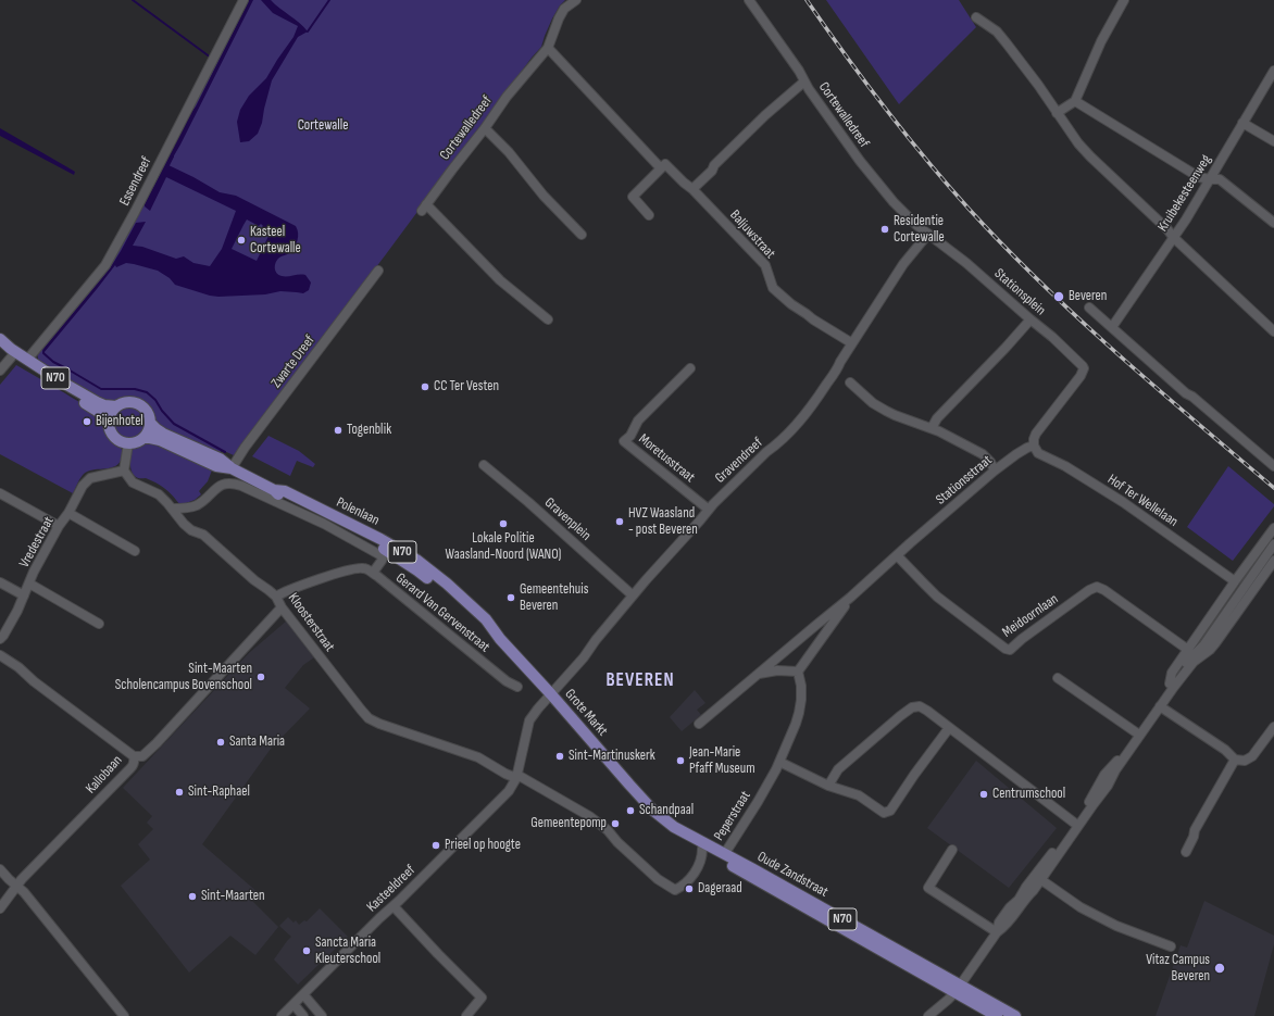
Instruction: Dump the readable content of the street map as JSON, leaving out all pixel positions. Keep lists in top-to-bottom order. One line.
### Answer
{"streets":{"main road":["N70","Polenlaan","Grote Markt","Oude Zandstraat"],"street":["Cortewalledreef","Essendreef","Kruibekesteenweg","Baljuwstraat","Stationsplein","Zwarte Dreef","Moretusstraat","Gravendreef","Stationsstraat","Hof Ter Wellelaan","Gravenplein","Vredestraat","Gerard Van Gervenstraat","Meidoornlaan","Kloosterstraat","Kallobaan","Peperstraat","Kasteeldreef"]},"crossings":[["Cortewalledreef","Stationsplein"],["Cortewalledreef","Gravendreef"],["Essendreef","N70"],["Baljuwstraat","Gravendreef"],["Stationsplein","Gravendreef"],["Stationsplein","Stationsstraat"],["Stationsplein","Hof Ter Wellelaan"],["Zwarte Dreef","N70"],["Zwarte Dreef","Polenlaan"],["N70","Polenlaan"],["Moretusstraat","Gravendreef"],["Gravendreef","Polenlaan"],["Gravendreef","Gravenplein"],["Gravendreef","Grote Markt"],["Stationsstraat","Hof Ter Wellelaan"],["Stationsstraat","Meidoornlaan"],["Stationsstraat","Peperstraat"],["Polenlaan","Gerard Van Gervenstraat"],["Polenlaan","Kloosterstraat"],["Polenlaan","Grote Markt"],["Vredestraat","Kloosterstraat"],["Gerard Van Gervenstraat","Kloosterstraat"],["Kloosterstraat","Grote Markt"],["Kloosterstraat","Kallobaan"],["Kloosterstraat","Kasteeldreef"],["Grote Markt","Peperstraat"],["Grote Markt","Oude Zandstraat"],["Grote Markt","Kasteeldreef"],["Peperstraat","Oude Zandstraat"]],"districts":["BEVEREN"],"parks":["Cortewalle"],"places":["Residentie Cortewalle","Kasteel Cortewalle","Beveren","CC Ter Vesten","Bijenhotel","Togenblik","HVZ Waasland - post Beveren","Lokale Politie Waasland-Noord (WANO)","Gemeentehuis Beveren","Sint-Maarten Scholencampus Bovenschool","Santa Maria","Sint-Martinuskerk","Jean-Marie Pfaff Museum","Sint-Raphael","Centrumschool","Schandpaal","Gemeentepomp","Prieel op hoogte","Dageraad","Sint-Maarten","Sancta Maria Kleuterschool","Vitaz Campus Beveren"]}
